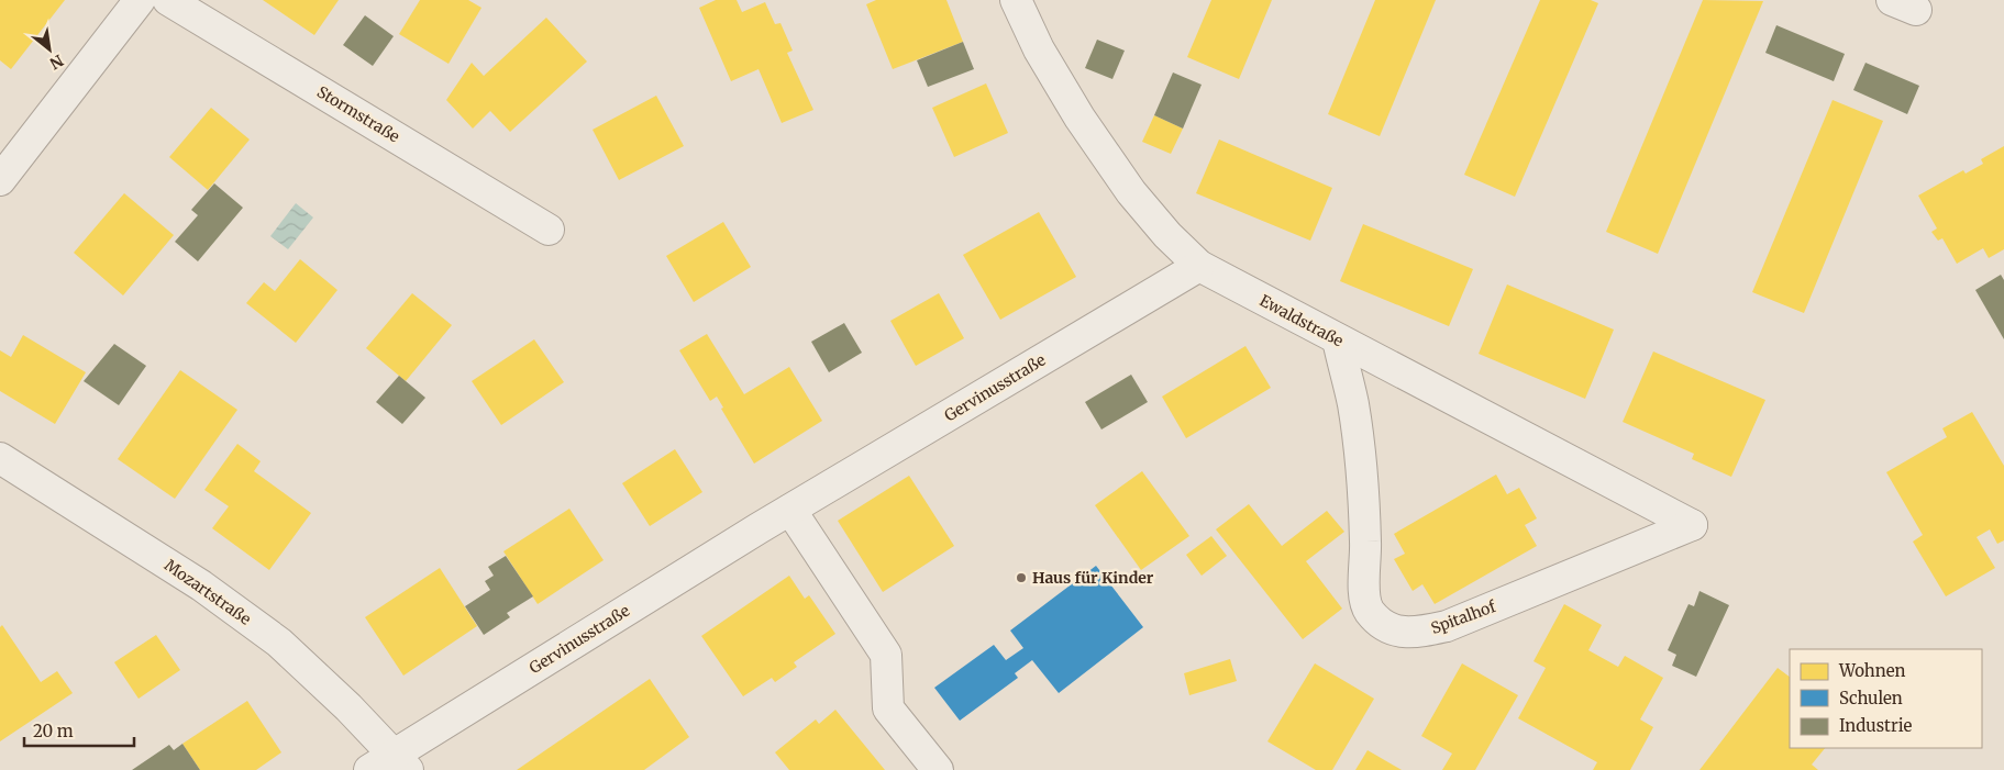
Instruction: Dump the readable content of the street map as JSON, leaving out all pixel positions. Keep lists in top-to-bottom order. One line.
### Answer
{"streets":{"street":["Stormstraße","Ewaldstraße","Gervinusstraße","Mozartstraße","Spitalhof"]},"crossings":[["Ewaldstraße","Gervinusstraße"],["Ewaldstraße","Spitalhof"],["Gervinusstraße","Mozartstraße"]],"places":["Haus für Kinder"],"legend":["Wohnen","Schulen","Industrie"],"scale_bar":"20 m","north":"bottom right"}
